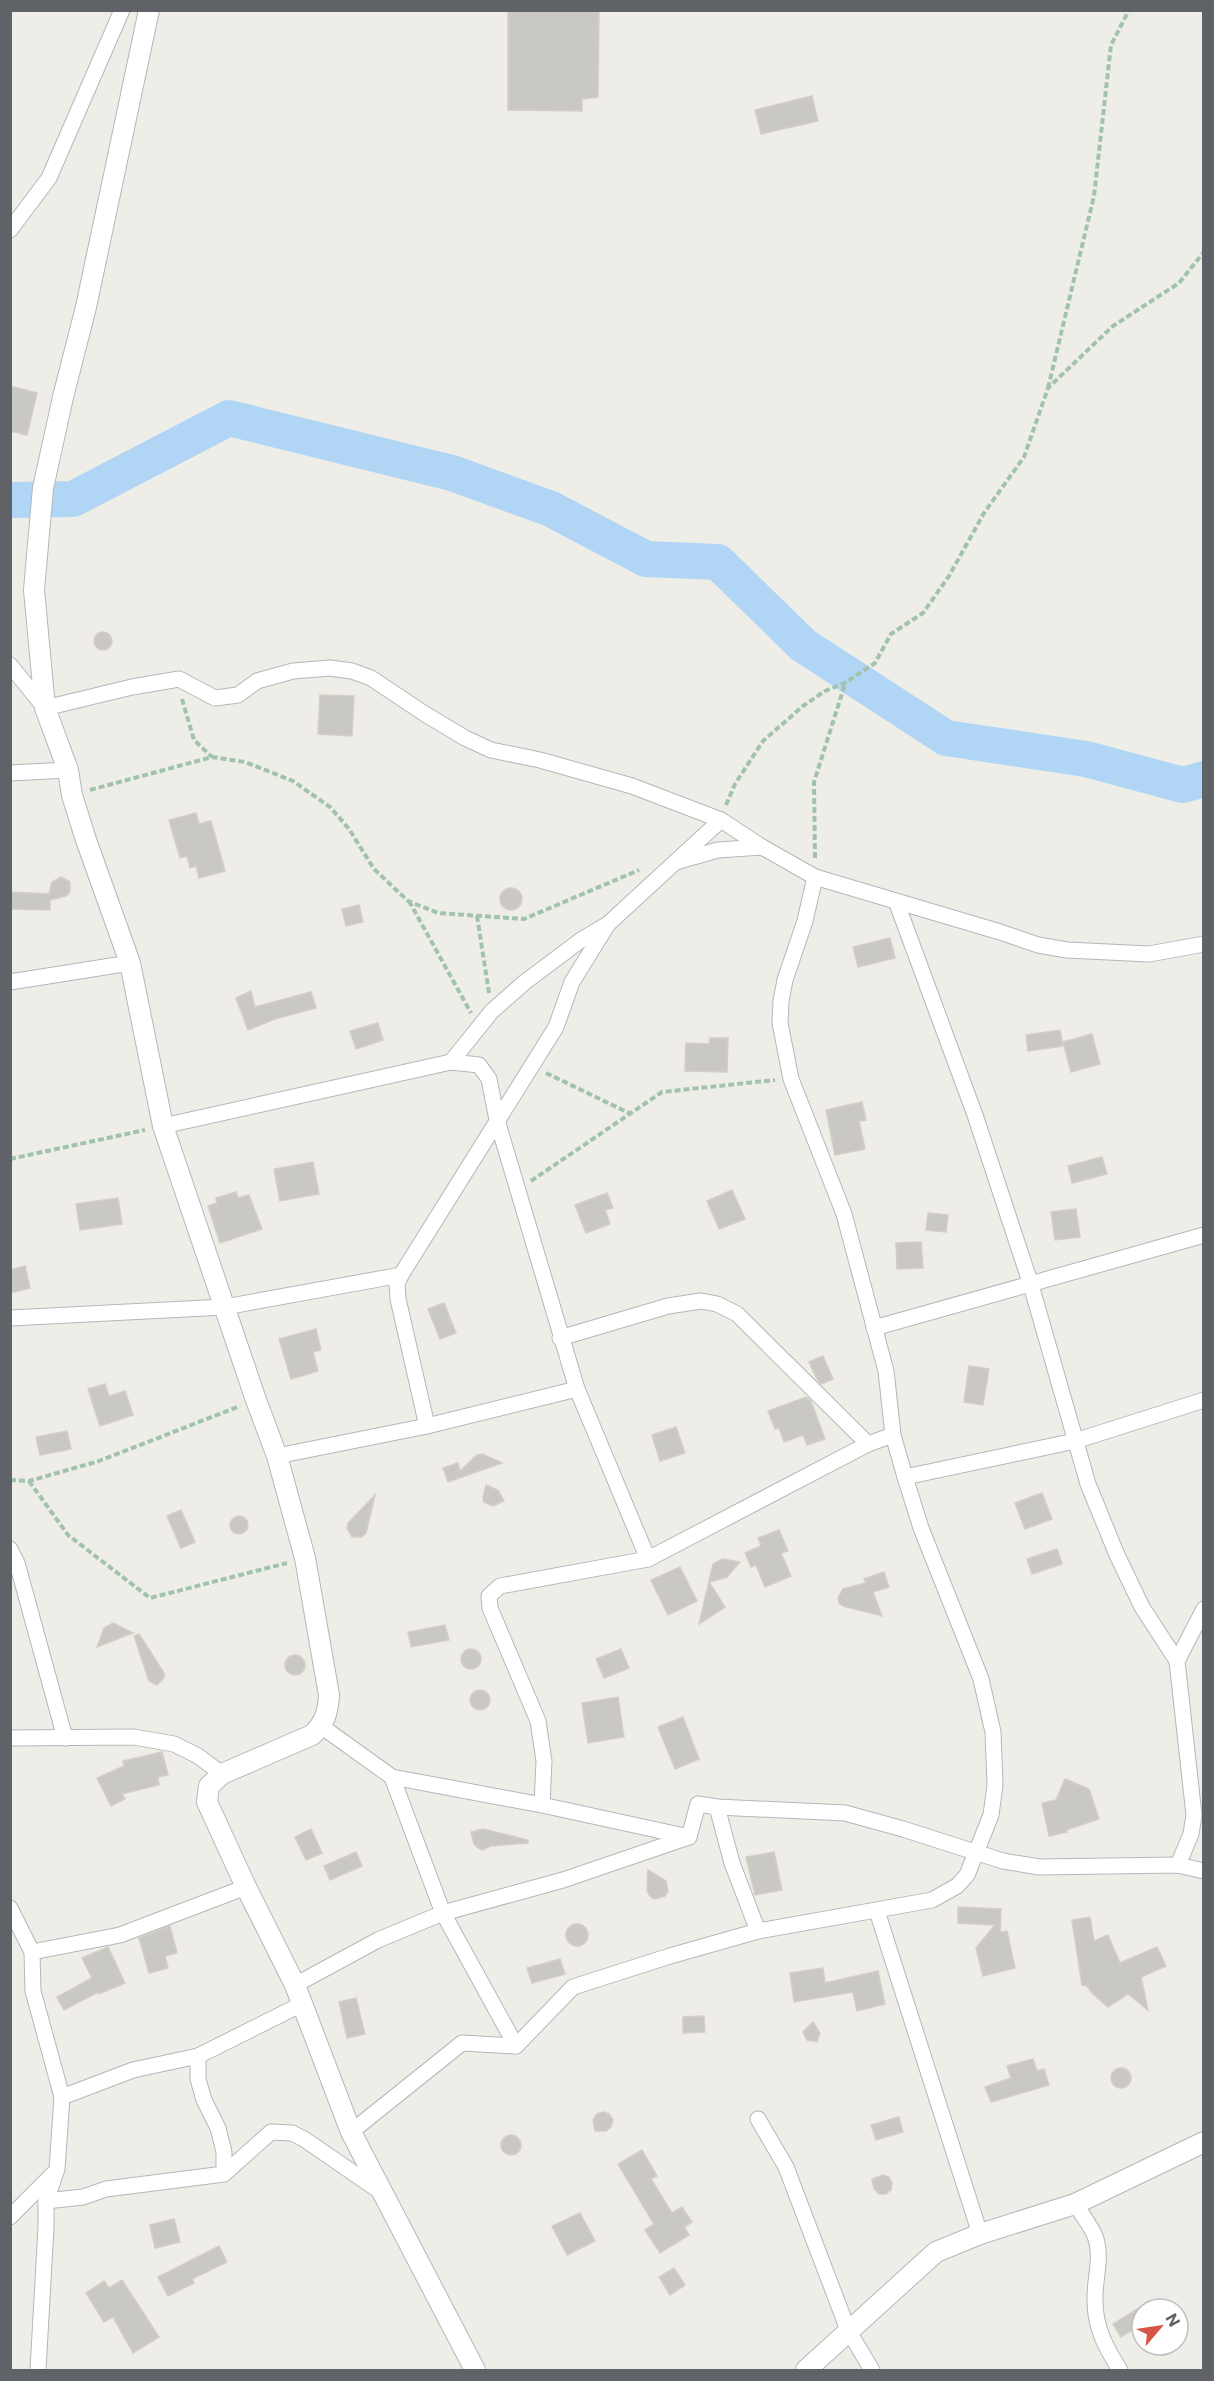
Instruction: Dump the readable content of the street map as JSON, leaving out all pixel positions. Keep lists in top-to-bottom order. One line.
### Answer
{"north":"top right"}
